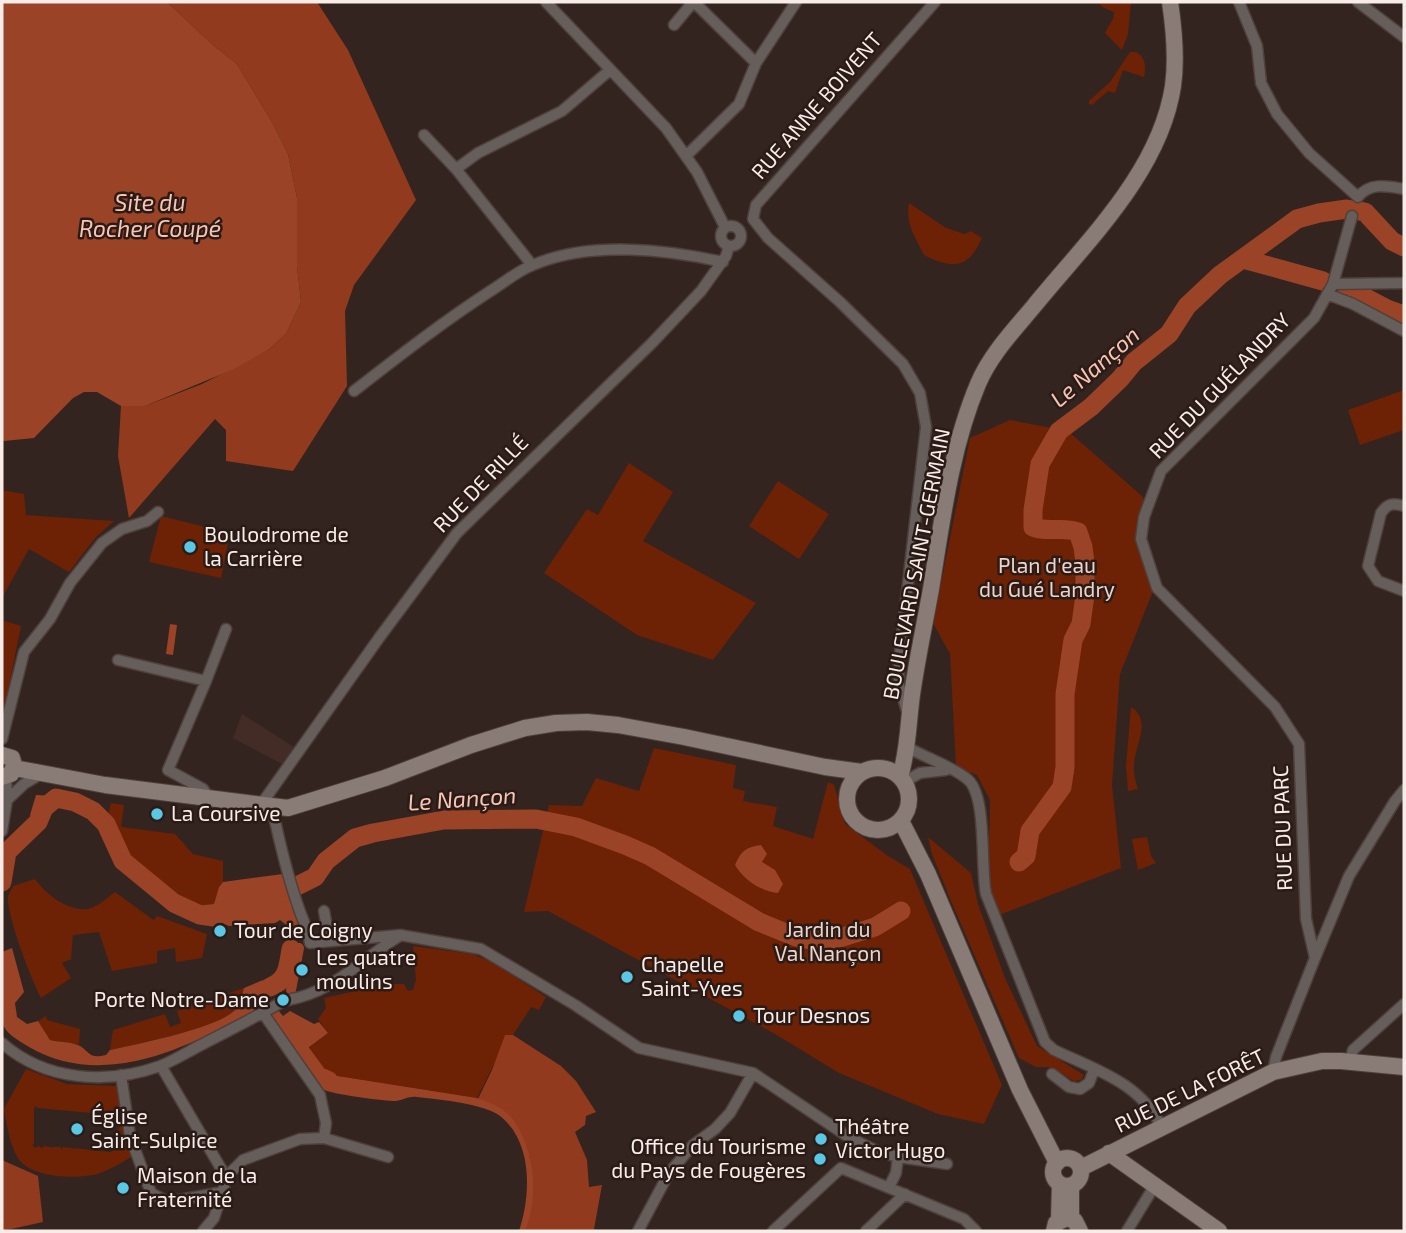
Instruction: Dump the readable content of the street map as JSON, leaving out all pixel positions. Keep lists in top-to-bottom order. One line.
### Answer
{"streets":{"main road":["BOULEVARD SAINT-GERMAIN","RUE DE LA FORÊT"],"street":["RUE ANNE BOIVENT","RUE DU GUÉLANDRY","RUE DE RILLÉ","RUE DU PARC"]},"crossings":[["RUE DU GUÉLANDRY","RUE DU PARC"]],"water":["Site du Rocher Coupé","Le Nançon"],"parks":["Plan d'eau du Gué Landry","Jardin du Val Nançon"],"places":["Boulodrome de la Carrière","La Coursive","Tour de Coigny","Les quatre moulins","Chapelle Saint-Yves","Porte Notre-Dame","Tour Desnos","Église Saint-Sulpice","Théâtre Victor Hugo","Office du Tourisme du Pays de Fougères","Maison de la Fraternité"]}
